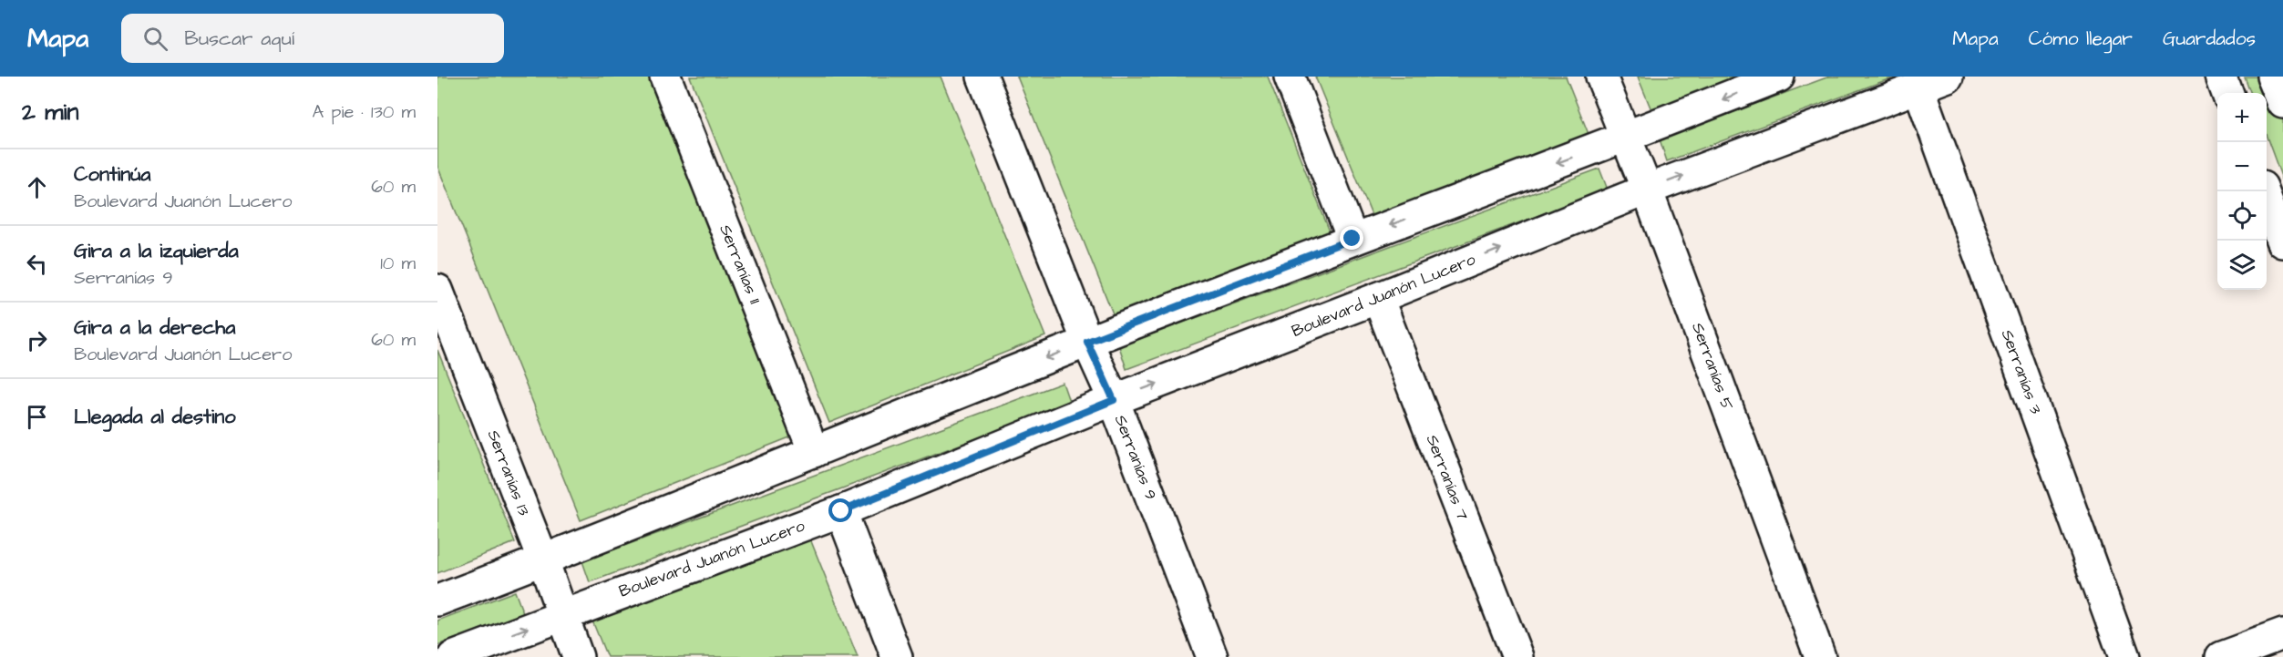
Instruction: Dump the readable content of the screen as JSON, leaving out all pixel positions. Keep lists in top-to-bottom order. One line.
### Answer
{"streets":{"street":["Serranías 11","Boulevard Juanón Lucero","Serranías 5","Serranías 3","Serranías 9","Serranías 13","Serranías 7"]},"crossings":[["Boulevard Juanón Lucero","Serranías 5"],["Boulevard Juanón Lucero","Serranías 3"],["Boulevard Juanón Lucero","Serranías 9"],["Boulevard Juanón Lucero","Serranías 13"],["Boulevard Juanón Lucero","Serranías 7"]],"page":{"header":"Mapa","search":"Buscar aquí","nav":["Mapa","Cómo llegar","Guardados"],"heading":["2 min","A pie · 130 m"],"map_buttons":["+","−"],"list":[["Continúa","Boulevard Juanón Lucero","60 m"],["Gira a la izquierda","Serranías 9","10 m"],["Gira a la derecha","Boulevard Juanón Lucero","60 m"],"Llegada al destino"]}}
